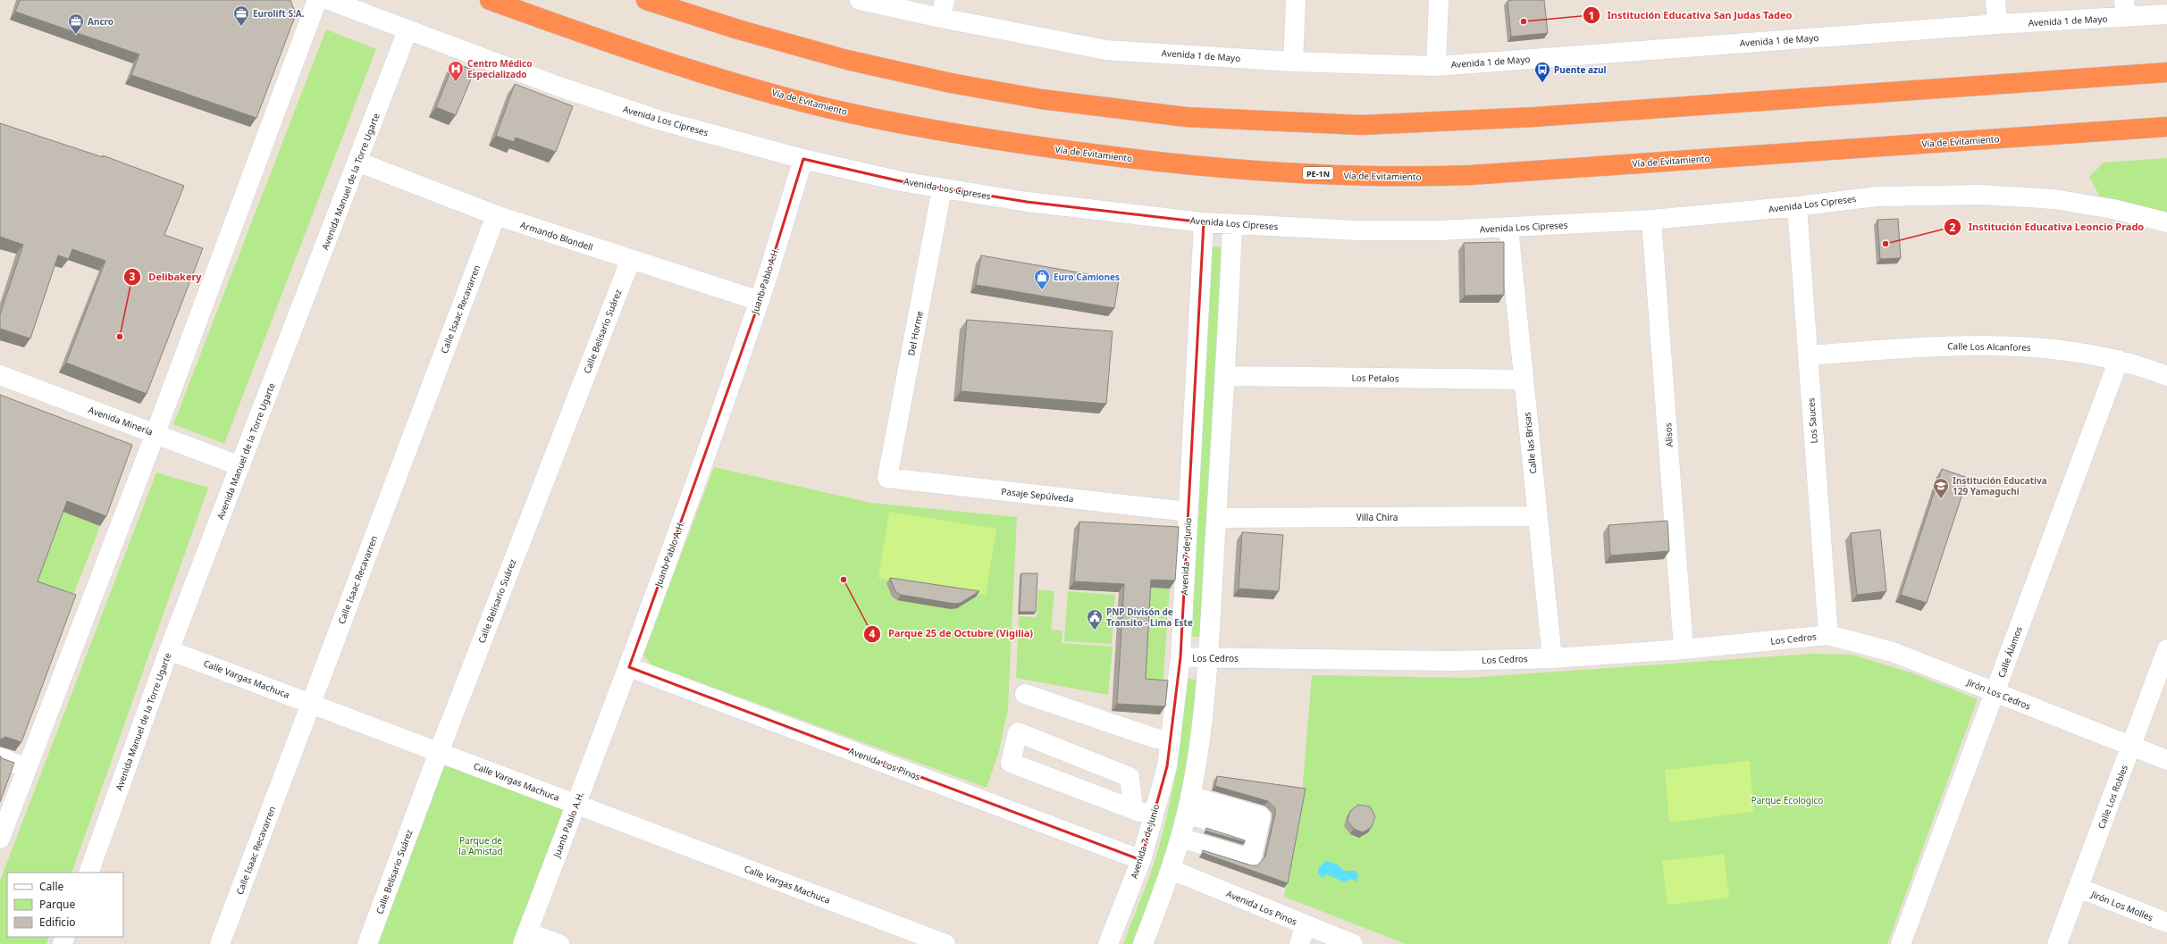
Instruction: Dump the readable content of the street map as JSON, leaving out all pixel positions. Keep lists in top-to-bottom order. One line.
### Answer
{"streets":{"highway":["Vía de Evitamiento","PE-1N"],"street":["Avenida 1 de Mayo","Avenida Los Cipreses","Avenida Manuel de la Torre Ugarte","Armando Blondell","Juanb Pablo A.H.","Calle Isaac Recavarren","Calle Belisario Suárez","Del Horme","Calle Los Alcanfores","Los Petalos","Avenida Minería","Los Sauces","Alisos","Calle las Brisas","Pasaje Sepúlveda","Villa Chira","Avenida 7 de Junio","Los Cedros","Calle Álamos","Calle Vargas Machuca","Jirón Los Cedros","Avenida Los Pinos","Calle Los Robles","Jirón Los Molles"]},"crossings":[["Avenida Los Cipreses","Avenida Manuel de la Torre Ugarte"],["Avenida Los Cipreses","Juanb Pablo A.H."],["Avenida Los Cipreses","Del Horme"],["Avenida Los Cipreses","Los Sauces"],["Avenida Los Cipreses","Alisos"],["Avenida Los Cipreses","Calle las Brisas"],["Avenida Los Cipreses","Avenida 7 de Junio"],["Avenida Manuel de la Torre Ugarte","Armando Blondell"],["Avenida Manuel de la Torre Ugarte","Avenida Minería"],["Avenida Manuel de la Torre Ugarte","Calle Vargas Machuca"],["Armando Blondell","Juanb Pablo A.H."],["Armando Blondell","Calle Isaac Recavarren"],["Armando Blondell","Calle Belisario Suárez"],["Juanb Pablo A.H.","Calle Vargas Machuca"],["Juanb Pablo A.H.","Avenida Los Pinos"],["Calle Isaac Recavarren","Calle Vargas Machuca"],["Calle Belisario Suárez","Calle Vargas Machuca"],["Del Horme","Pasaje Sepúlveda"],["Calle Los Alcanfores","Los Sauces"],["Calle Los Alcanfores","Calle Álamos"],["Los Petalos","Calle las Brisas"],["Los Sauces","Los Cedros"],["Los Sauces","Jirón Los Cedros"],["Alisos","Los Cedros"],["Calle las Brisas","Villa Chira"],["Calle las Brisas","Los Cedros"],["Pasaje Sepúlveda","Avenida 7 de Junio"],["Avenida 7 de Junio","Los Cedros"],["Avenida 7 de Junio","Avenida Los Pinos"],["Los Cedros","Jirón Los Cedros"],["Calle Álamos","Jirón Los Cedros"],["Jirón Los Cedros","Calle Los Robles"],["Calle Los Robles","Jirón Los Molles"]],"parks":["Parque Ecologico","Parque de la Amistad"],"places":{"other":["Institución Educativa San Judas Tadeo","Institución Educativa Leoncio Prado","Delibakery","Parque 25 de Octubre (Vigilia)"],"office":["Eurolift S.A.","Ancro"],"hospital":["Centro Médico Especializado"],"bus stop":["Puente azul"],"shop":["Euro Camiones"],"school or university":["Institución Educativa 129 Yamaguchi"],"public building":["PNP Divisón de Transito - Lima Este"]},"legend":["Calle","Parque","Edificio"]}
